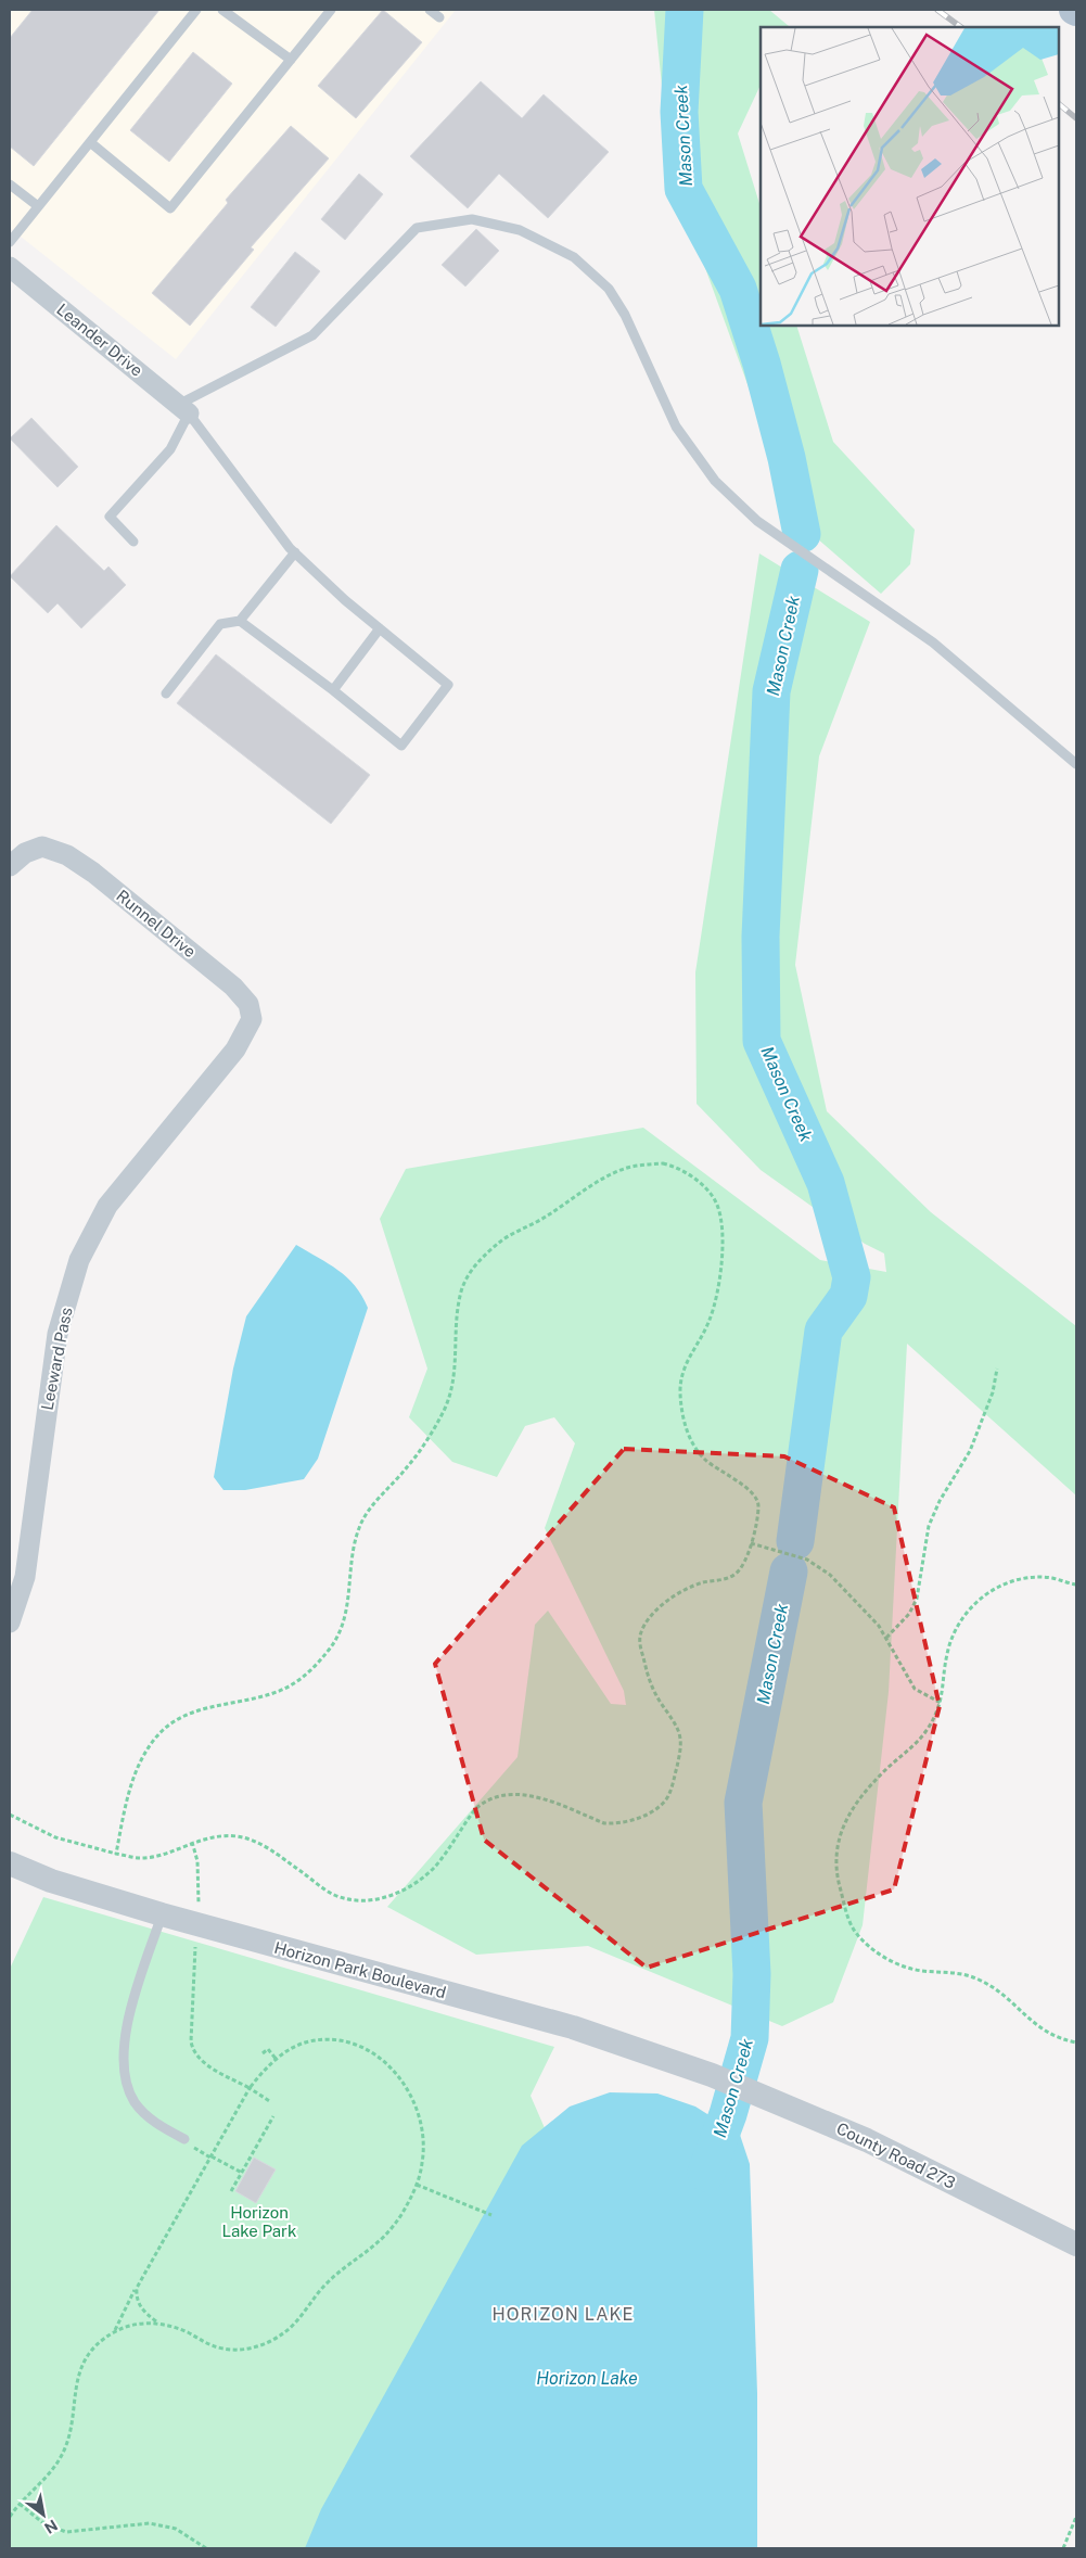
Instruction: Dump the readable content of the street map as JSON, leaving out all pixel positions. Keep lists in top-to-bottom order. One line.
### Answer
{"streets":{"street":["Leander Drive","Runnel Drive","Leeward Pass","Horizon Park Boulevard","County Road 273"]},"crossings":[["Runnel Drive","Leeward Pass"],["Horizon Park Boulevard","County Road 273"]],"districts":["HORIZON LAKE"],"water":["Mason Creek","Horizon Lake"],"parks":["Horizon Lake Park"],"north":"bottom right"}
